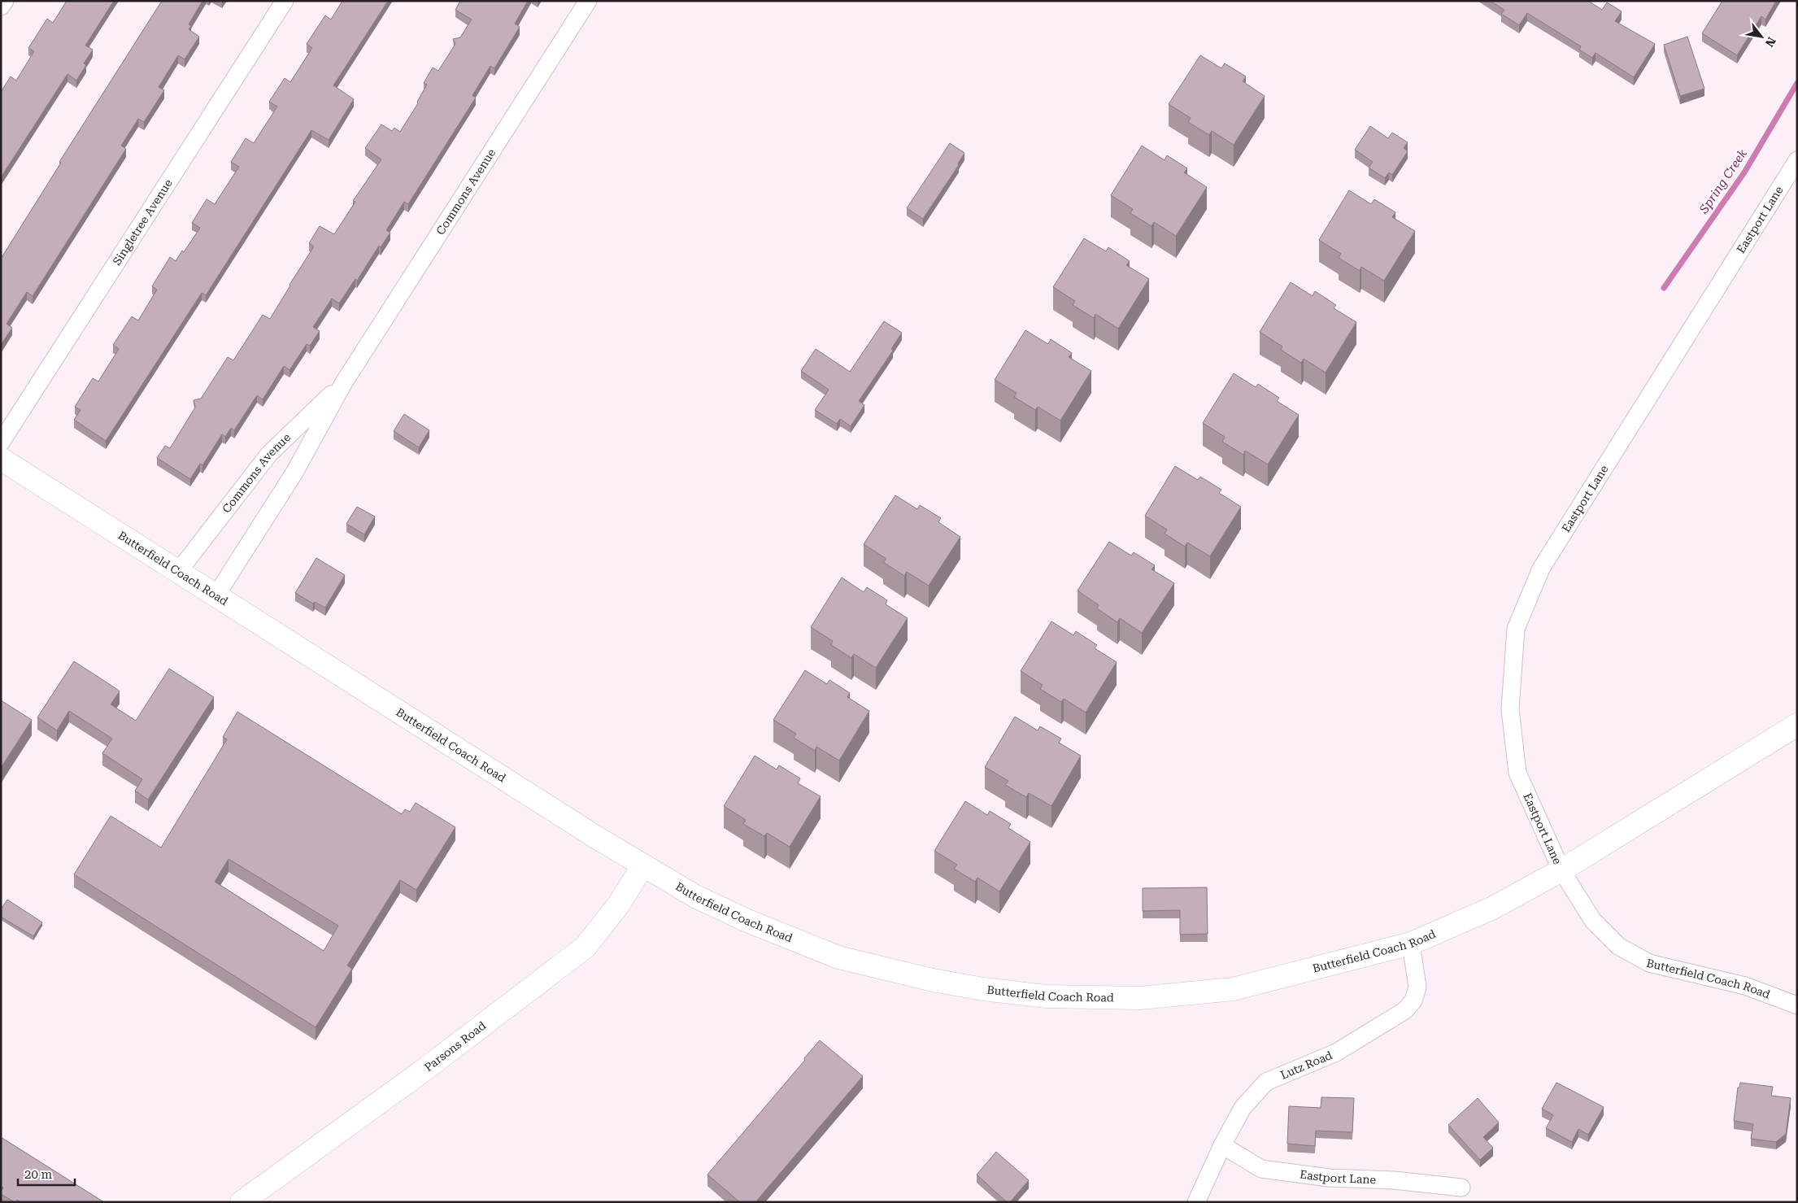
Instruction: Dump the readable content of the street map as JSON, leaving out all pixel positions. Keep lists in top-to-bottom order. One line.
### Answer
{"streets":{"main road":["Butterfield Coach Road","Parsons Road"],"street":["Commons Avenue","Eastport Lane","Singletree Avenue","Lutz Road"]},"crossings":[["Commons Avenue","Butterfield Coach Road"],["Eastport Lane","Butterfield Coach Road"],["Eastport Lane","Lutz Road"],["Butterfield Coach Road","Parsons Road"],["Butterfield Coach Road","Lutz Road"]],"water":["Spring Creek"],"scale_bar":"20 m","north":"bottom right"}
